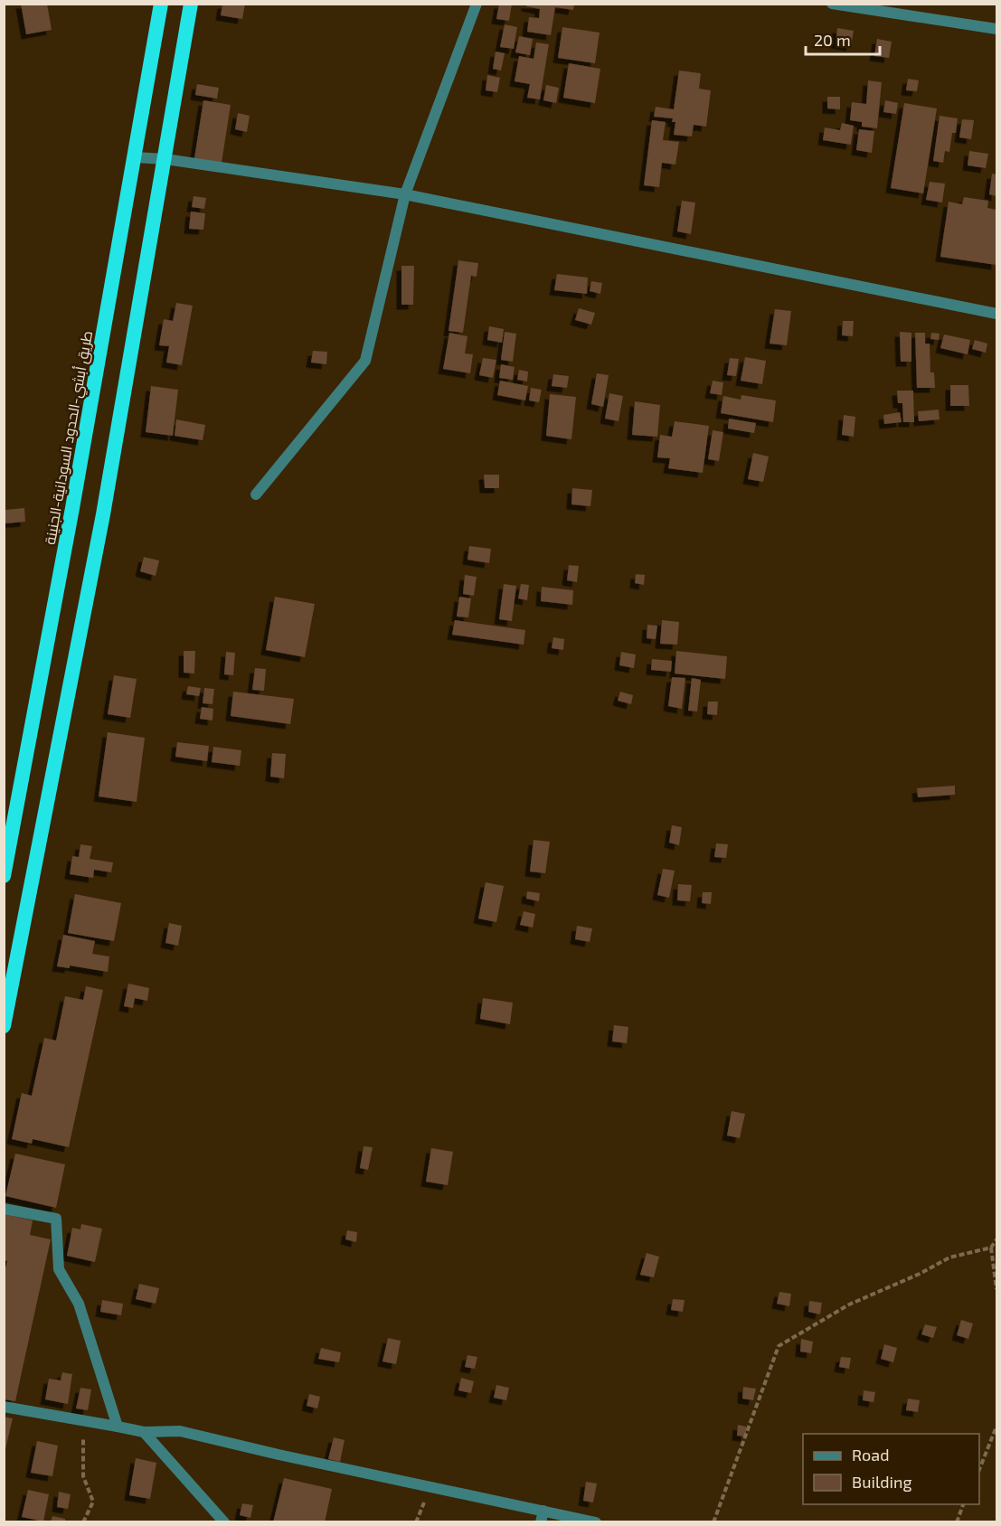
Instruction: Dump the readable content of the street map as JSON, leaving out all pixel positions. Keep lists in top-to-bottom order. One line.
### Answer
{"streets":{"highway":["طريق أبشي-الحدود السودانية-الجنينة"]},"legend":["Road","Building"],"scale_bar":"20 m"}
